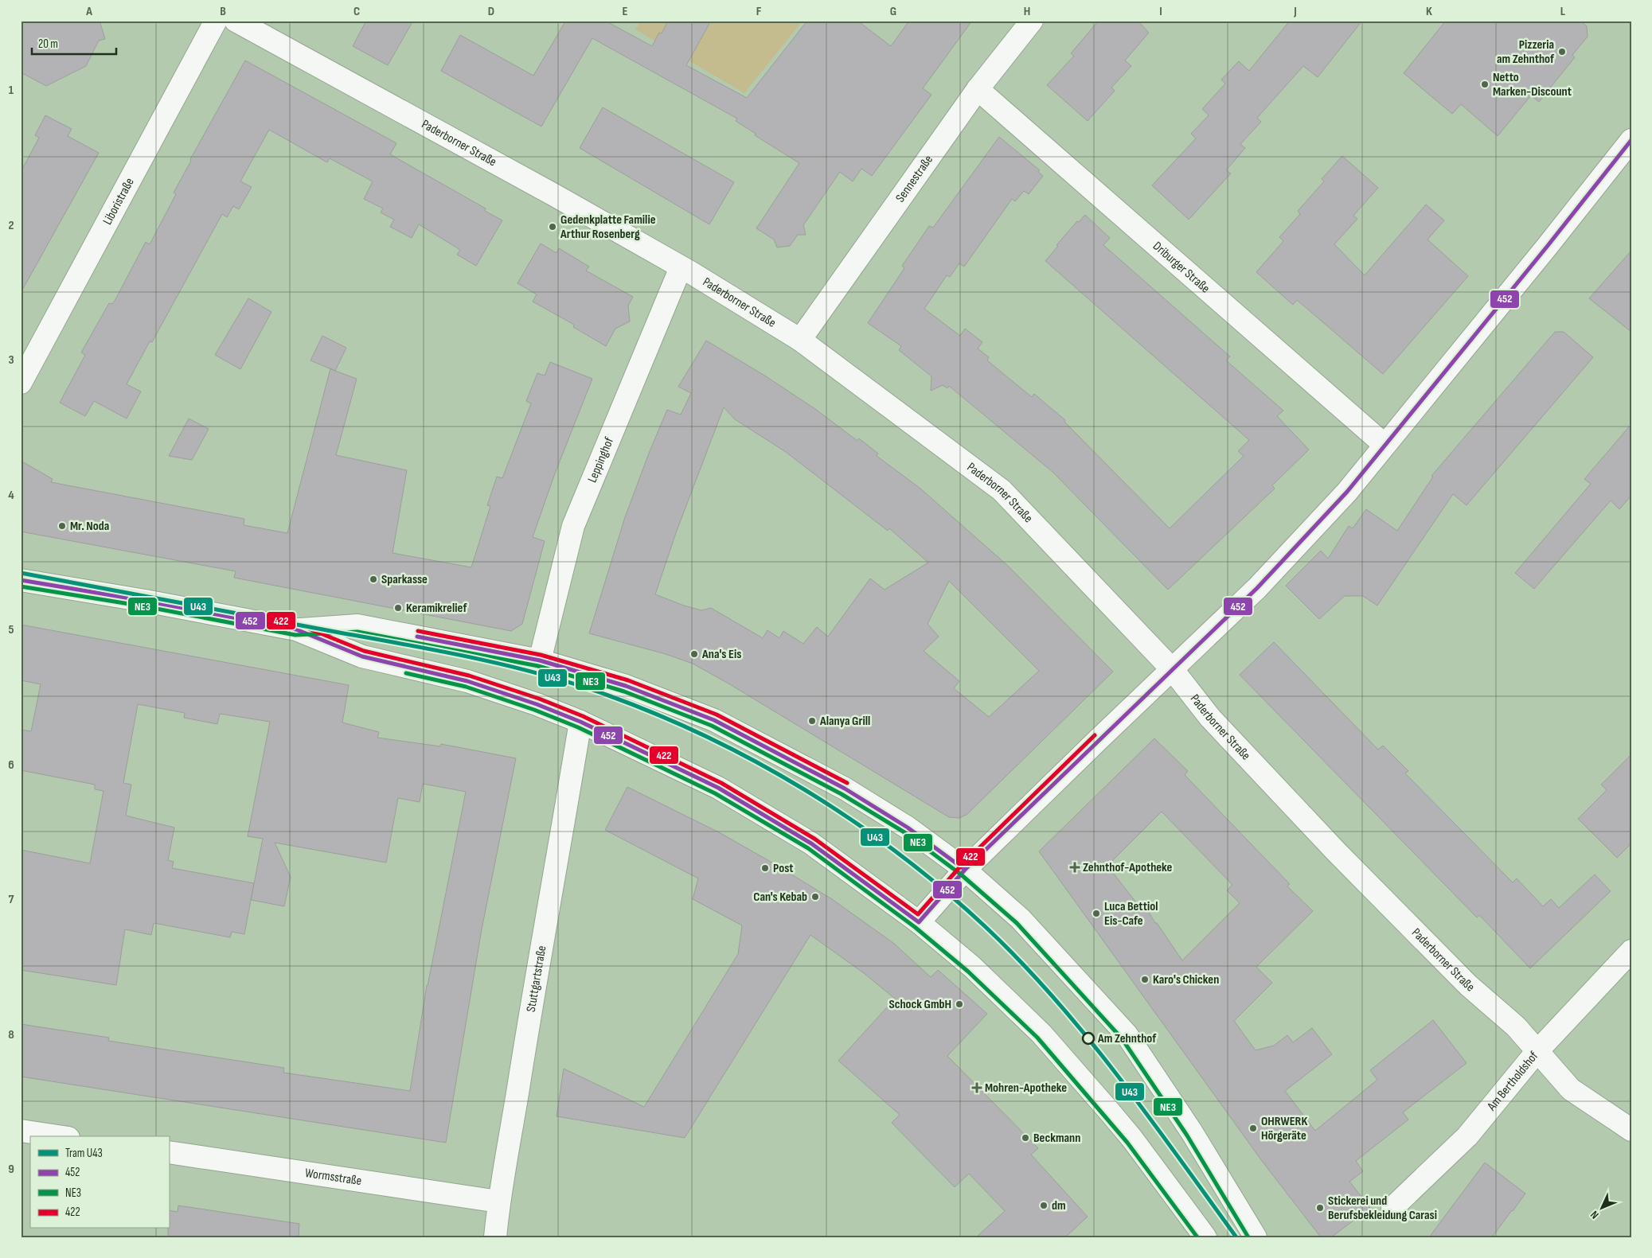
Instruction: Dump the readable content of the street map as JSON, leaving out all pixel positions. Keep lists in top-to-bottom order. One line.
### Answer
{"streets":{"street":["Paderborner Straße","Sennestraße","Liboristraße","Driburger Straße","Leppinghof","Stuttgartstraße","Am Bertholdshof","Wormsstraße"]},"crossings":[["Paderborner Straße","Sennestraße"],["Paderborner Straße","Leppinghof"],["Paderborner Straße","Am Bertholdshof"],["Sennestraße","Driburger Straße"],["Stuttgartstraße","Wormsstraße"]],"places":{"other":["Pizzeria am Zehnthof","Netto Marken-Discount","Gedenkplatte Familie Arthur Rosenberg","Mr. Noda","Sparkasse","Keramikrelief","Ana's Eis","Alanya Grill","Post","Can's Kebab","Luca Bettiol Eis-Cafe","Karo's Chicken","Schock GmbH","Am Zehnthof","OHRWERK Hörgeräte","Beckmann","dm","Stickerei und Berufsbekleidung Carasi"],"health":["Zehnthof-Apotheke","Mohren-Apotheke"]},"lines":["transit line 452","tram line U43","transit line 422","transit line NE3"],"legend":["Tram U43","452","NE3","422"],"scale_bar":"20 m","north":"bottom left","grid":{"columns":["A","B","C","D","E","F","G","H","I","J","K","L"],"rows":["1","2","3","4","5","6","7","8","9"]}}
